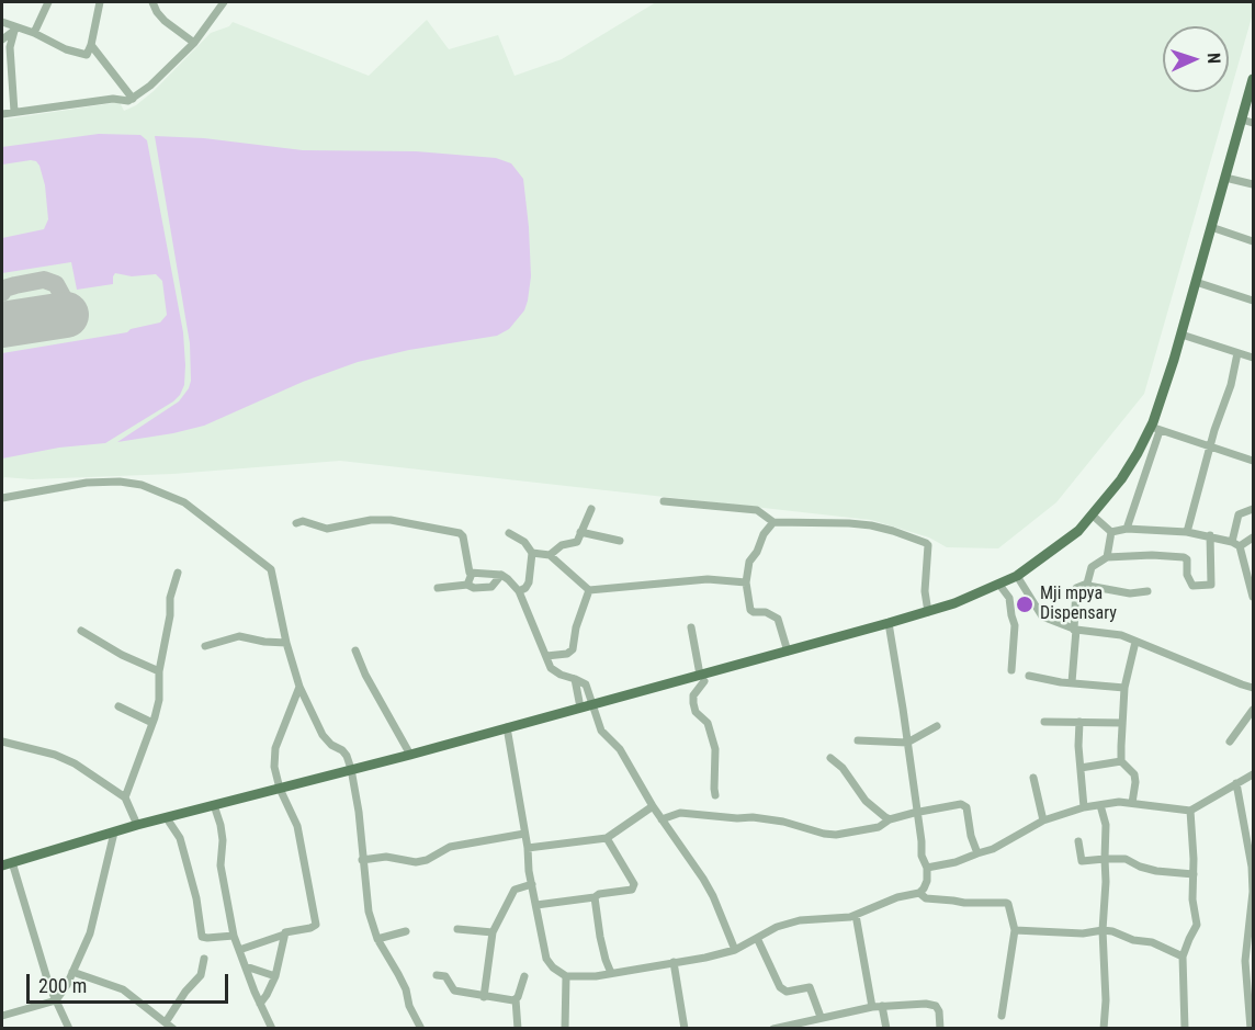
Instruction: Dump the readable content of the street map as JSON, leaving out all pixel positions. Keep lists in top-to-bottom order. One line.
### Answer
{"places":["Mji mpya Dispensary"],"scale_bar":"200 m","north":"right"}
